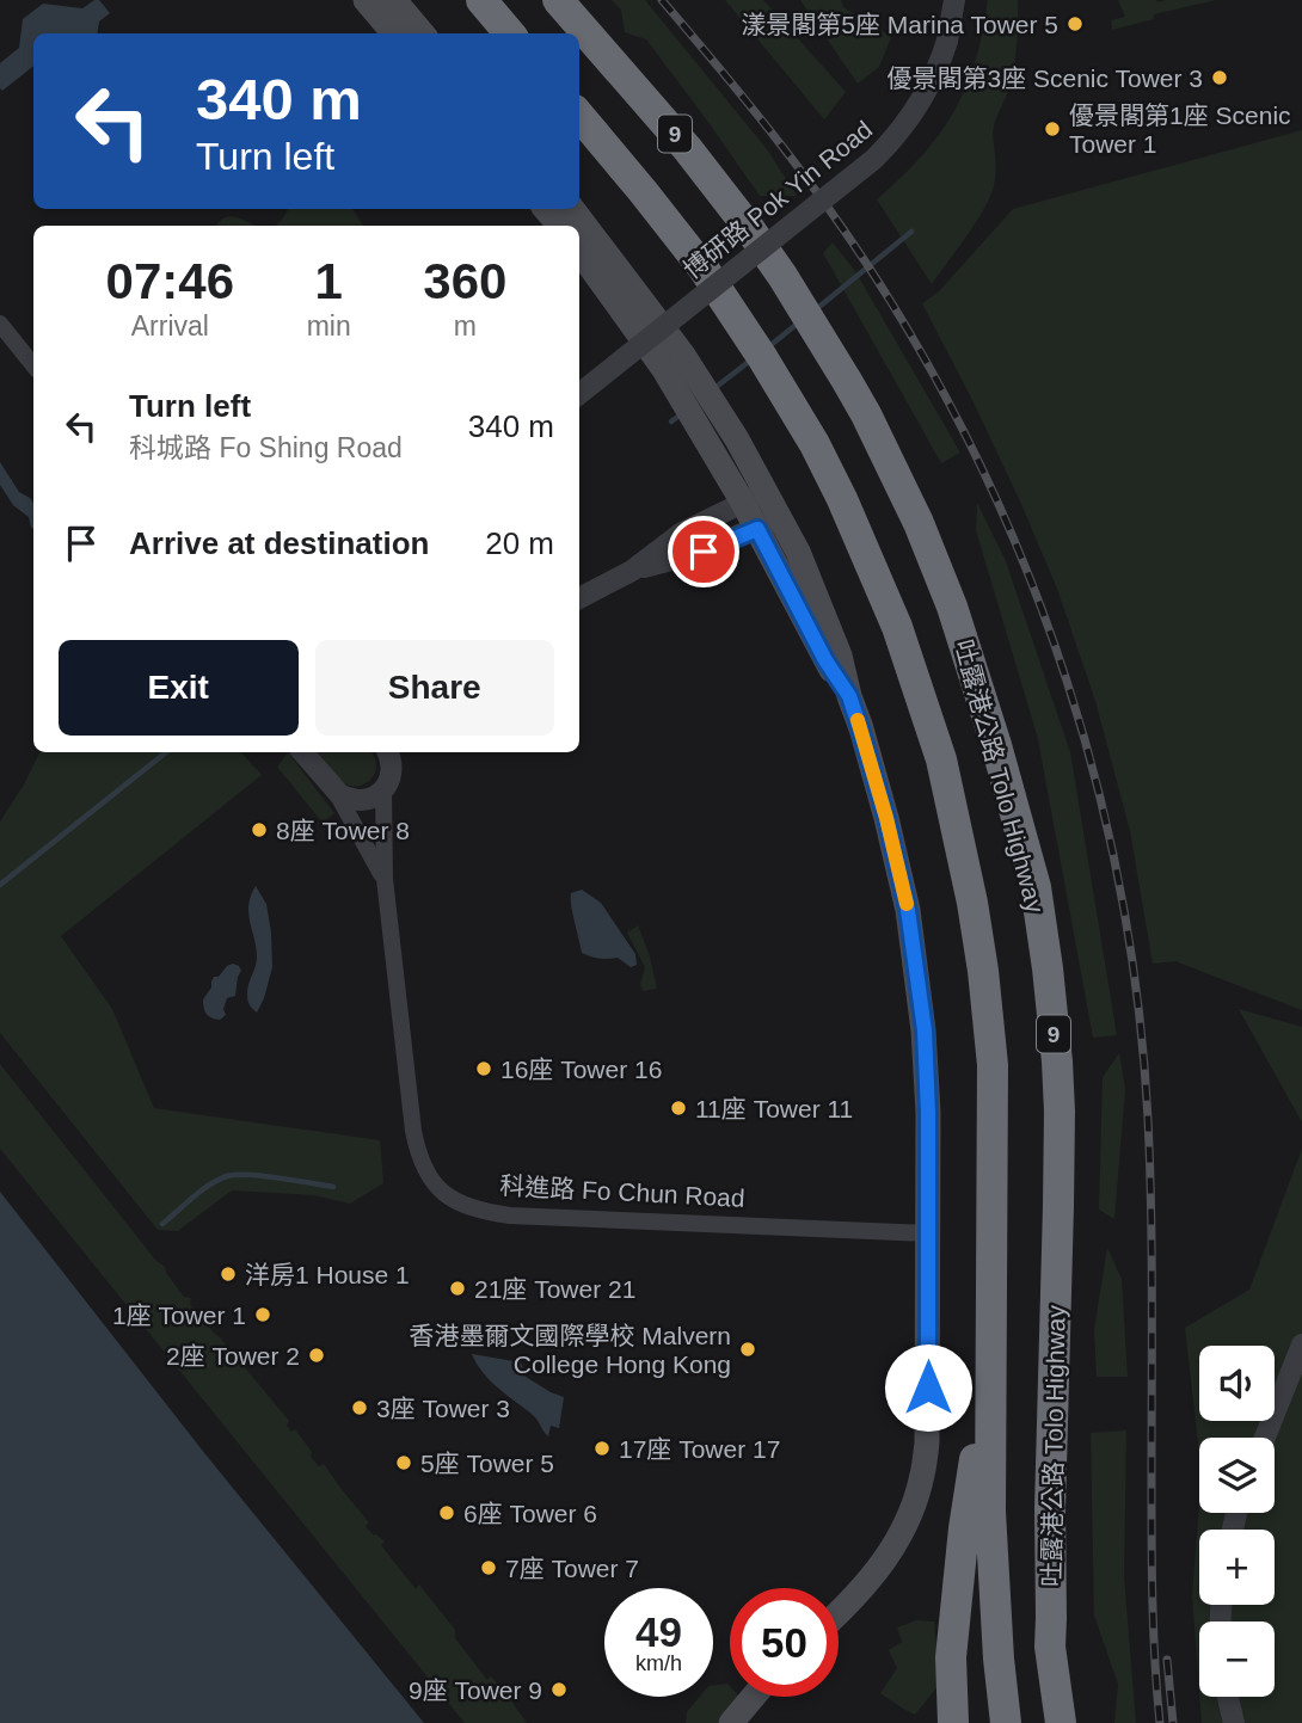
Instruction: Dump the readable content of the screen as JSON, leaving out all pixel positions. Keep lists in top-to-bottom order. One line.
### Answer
{"streets":{"highway":["9","吐露港公路 Tolo Highway"],"street":["博研路 Pok Yin Road","科進路 Fo Chun Road"]},"places":["漾景閣第5座 Marina Tower 5","優景閣第3座 Scenic Tower 3","優景閣第1座 Scenic Tower 1","8座 Tower 8","16座 Tower 16","11座 Tower 11","洋房1 House 1","21座 Tower 21","1座 Tower 1","香港墨爾文國際學校 Malvern College Hong Kong","2座 Tower 2","3座 Tower 3","17座 Tower 17","5座 Tower 5","6座 Tower 6","7座 Tower 7","9座 Tower 9"],"page":{"turn":["340 m","Turn left"],"eta":["07:46","Arrival","1","min","360","m"],"list":[{"name":"Turn left","note":"科城路 Fo Shing Road","value":"340 m"},{"name":"Arrive at destination","value":"20 m"}],"buttons":["Exit","Share"],"map_buttons":["+","−"],"speed":"49 km/h","limit":"50"}}
